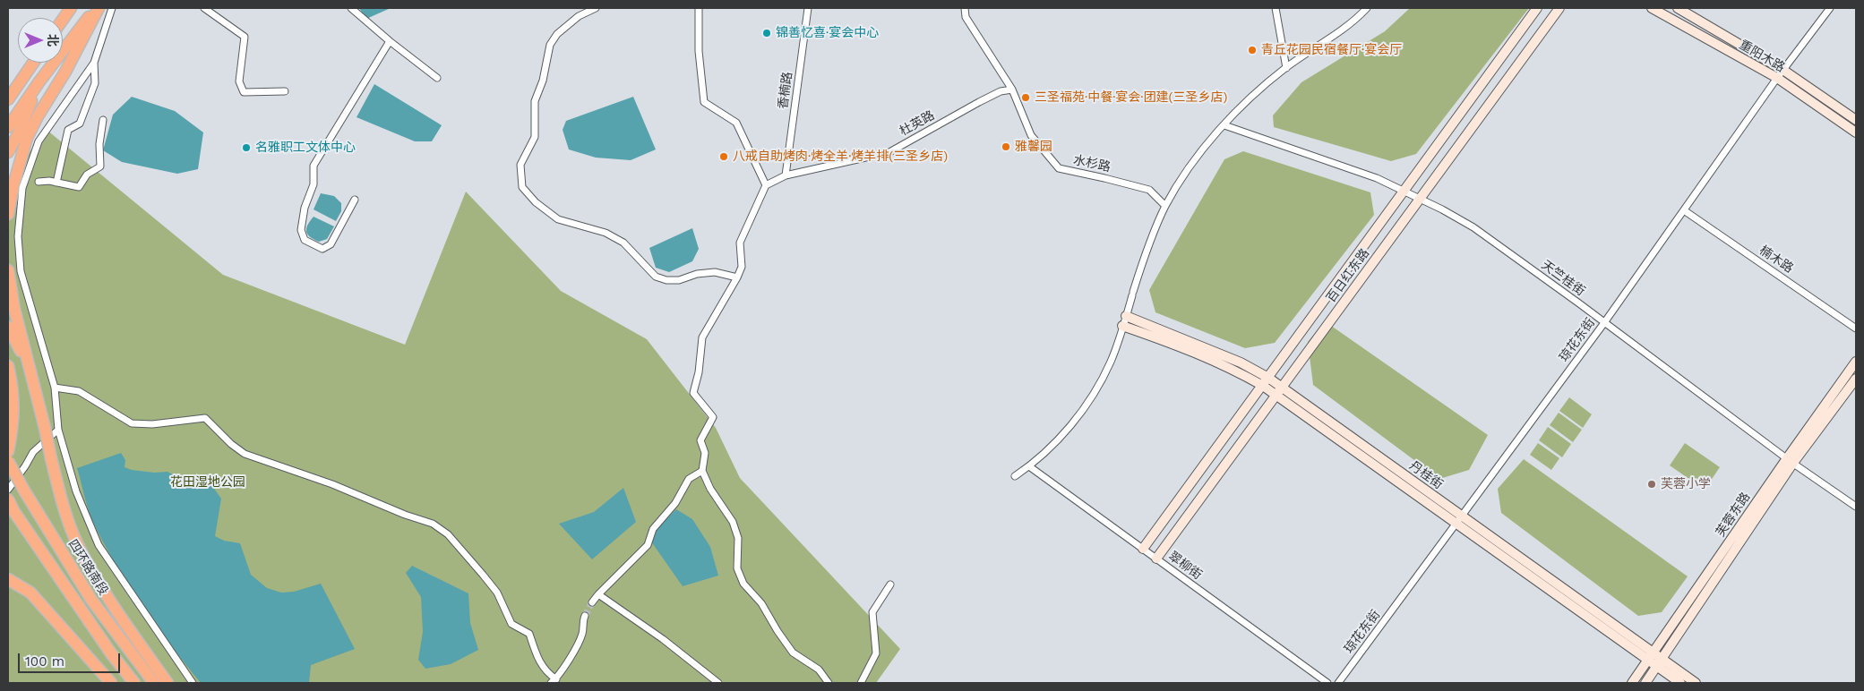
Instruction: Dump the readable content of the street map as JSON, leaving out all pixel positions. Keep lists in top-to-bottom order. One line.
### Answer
{"streets":{"highway":["四环路南段"],"street":["重阳木路","香楠路","杜英路","水杉路","楠木路","百日红东路","天竺桂街","琼花东街","丹桂街","芙蓉东路","翠柳街"]},"crossings":[["重阳木路","琼花东街"],["香楠路","杜英路"],["杜英路","水杉路"],["楠木路","琼花东街"],["百日红东路","天竺桂街"],["百日红东路","丹桂街"],["百日红东路","翠柳街"],["天竺桂街","琼花东街"],["天竺桂街","芙蓉东路"],["琼花东街","丹桂街"],["丹桂街","芙蓉东路"]],"parks":["花田湿地公园"],"places":["锦善忆喜·宴会中心","青丘花园民宿餐厅·宴会厅","三圣福苑·中餐·宴会·团建(三圣乡店)","雅馨园","名雅职工文体中心","八戒自助烤肉·烤全羊·烤羊排(三圣乡店)","芙蓉小学"],"scale_bar":"100 m","north":"right"}
